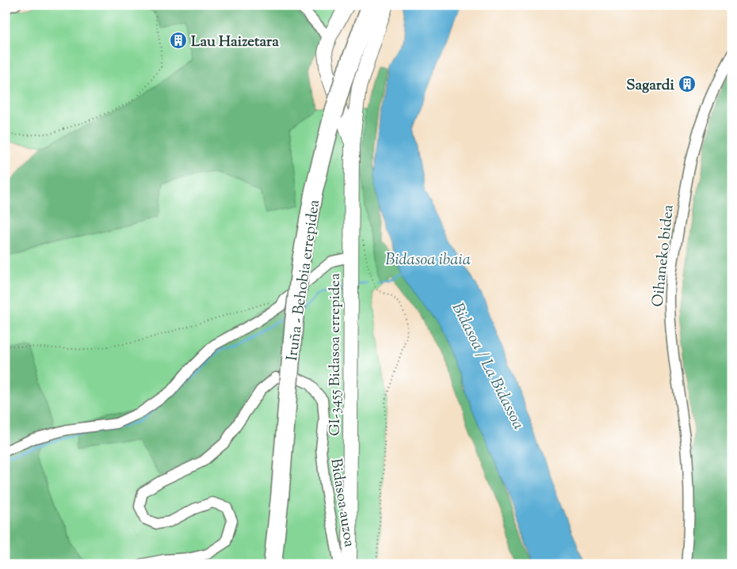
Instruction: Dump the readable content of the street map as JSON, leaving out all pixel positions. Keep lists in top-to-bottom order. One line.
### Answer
{"streets":{"highway":["Iruña - Behobia errepidea"],"street":["Oihaneko bidea","GI-3455 Bidasoa errepidea","Bidasoa auzoa"]},"water":["Bidasoa ibaia","Bidasoa / La Bidassoa"],"places":{"building":["Lau Haizetara","Sagardi"]}}
